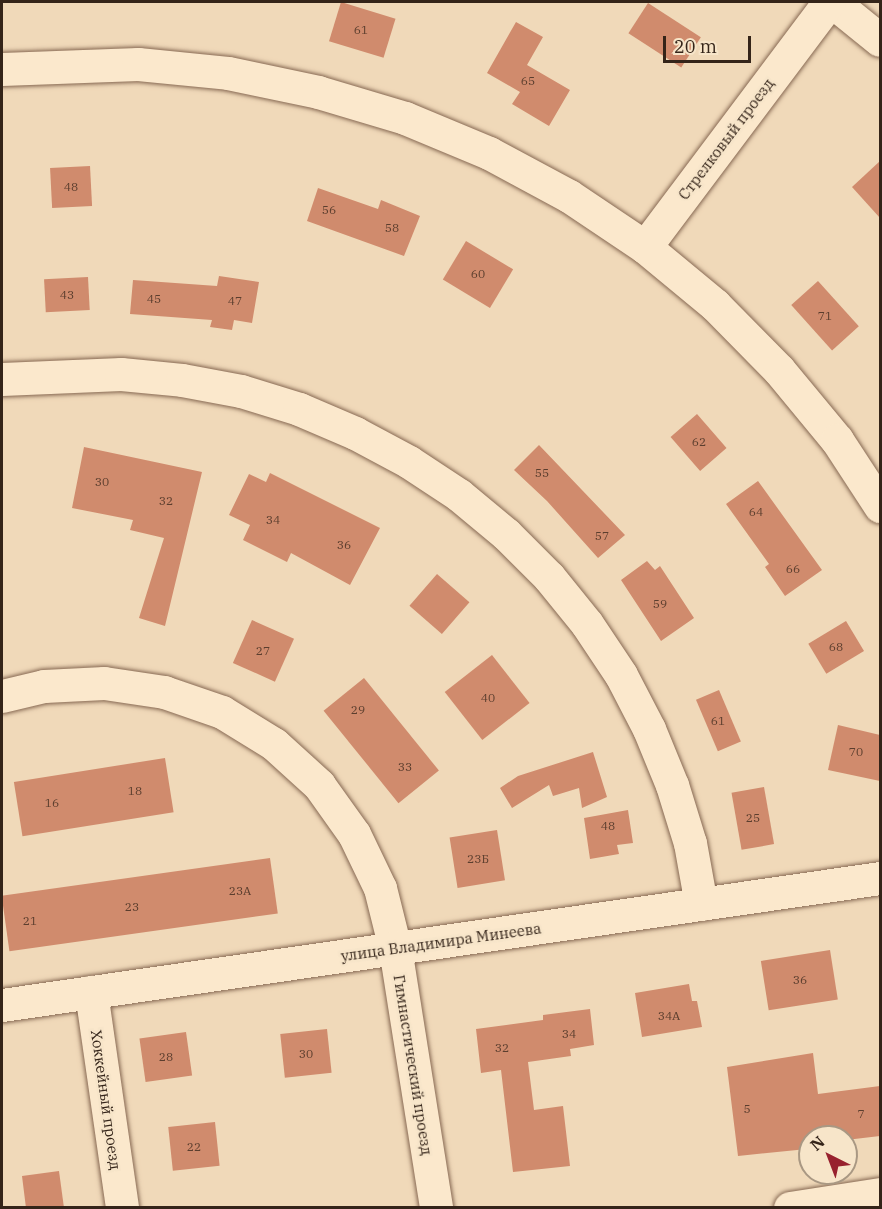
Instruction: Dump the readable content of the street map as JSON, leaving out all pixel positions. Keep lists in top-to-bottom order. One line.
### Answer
{"streets":{"street":["Стрелковый проезд","улица Владимира Минеева","Гимнастический проезд","Хоккейный проезд"]},"crossings":[["улица Владимира Минеева","Гимнастический проезд"],["улица Владимира Минеева","Хоккейный проезд"]],"house_numbers":["61","65","48","56","58","60","43","45","47","71","62","55","30","32","64","34","57","36","66","59","68","27","40","29","61","70","33","18","16","25","48","23Б","23А","23","21","36","34А","34","32","30","28","5","7","22"],"scale_bar":"20 m","north":"top left"}
